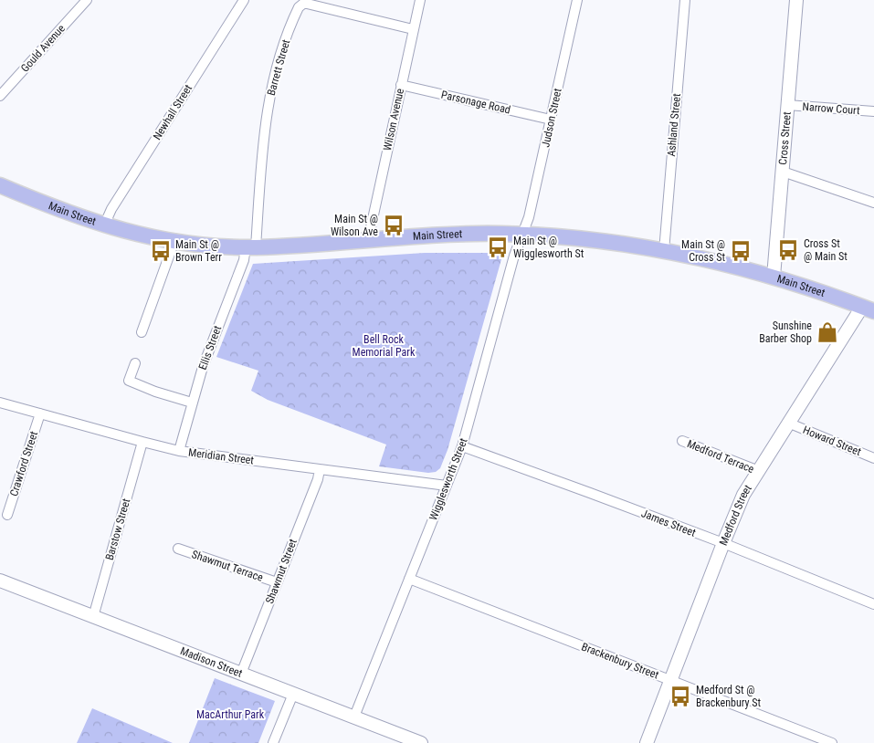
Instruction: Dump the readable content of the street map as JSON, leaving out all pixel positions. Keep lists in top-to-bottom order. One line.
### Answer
{"streets":{"main road":["Main Street"],"street":["Gould Avenue","Barrett Street","Parsonage Road","Narrow Court","Newhall Street","Judson Street","Wilson Avenue","Ashland Street","Cross Street","Ellis Street","Howard Street","Meridian Street","Medford Terrace","Crawford Street","Wigglesworth Street","Medford Street","James Street","Barstow Street","Shawmut Terrace","Shawmut Street","Brackenbury Street","Madison Street"]},"crossings":[["Barrett Street","Wilson Avenue"],["Barrett Street","Main Street"],["Barrett Street","Ellis Street"],["Parsonage Road","Judson Street"],["Parsonage Road","Wilson Avenue"],["Narrow Court","Cross Street"],["Newhall Street","Main Street"],["Judson Street","Main Street"],["Judson Street","Wigglesworth Street"],["Wilson Avenue","Main Street"],["Ashland Street","Main Street"],["Cross Street","Main Street"],["Main Street","Ellis Street"],["Main Street","Wigglesworth Street"],["Main Street","Medford Street"],["Ellis Street","Meridian Street"],["Howard Street","Medford Street"],["Meridian Street","Crawford Street"],["Meridian Street","Wigglesworth Street"],["Meridian Street","Barstow Street"],["Meridian Street","Shawmut Street"],["Medford Terrace","Medford Street"],["Wigglesworth Street","James Street"],["Wigglesworth Street","Brackenbury Street"],["Wigglesworth Street","Madison Street"],["Medford Street","James Street"],["Medford Street","Brackenbury Street"],["Barstow Street","Madison Street"],["Shawmut Terrace","Shawmut Street"],["Shawmut Street","Madison Street"]],"parks":["Bell Rock Memorial Park","MacArthur Park"],"places":{"bus stop":["Main St @ Wilson Ave","Main St @ Wigglesworth St","Cross St @ Main St","Main St @ Brown Terr","Main St @ Cross St","Medford St @ Brackenbury St"],"shop":["Sunshine Barber Shop"]}}
